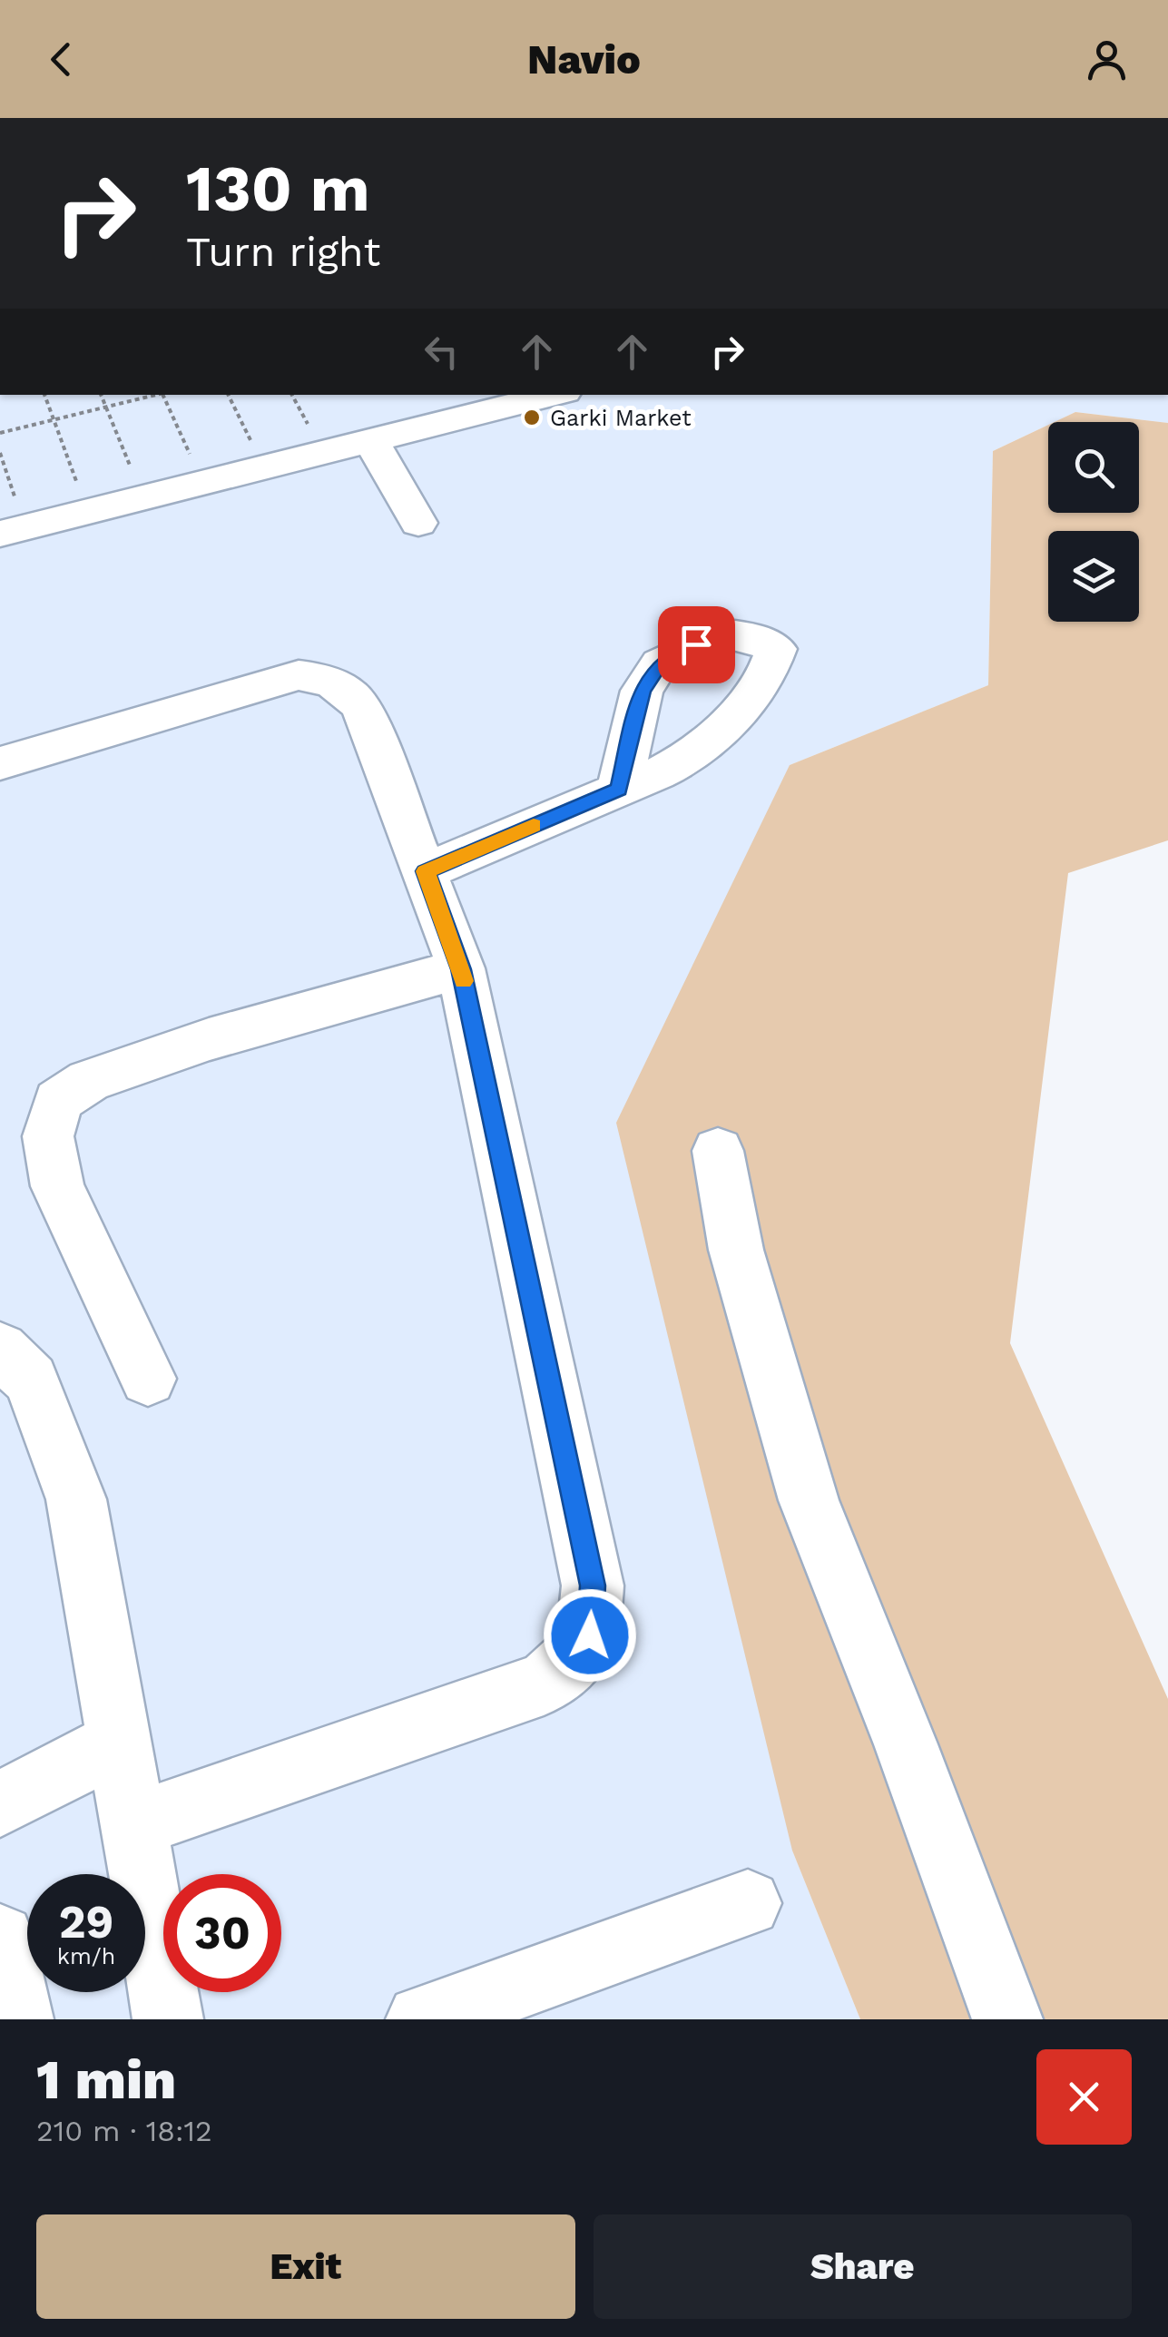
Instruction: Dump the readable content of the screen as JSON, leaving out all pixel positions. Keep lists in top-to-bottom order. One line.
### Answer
{"places":["Garki Market"],"page":{"header":"Navio","turn":["130 m","Turn right"],"speed":"29 km/h","limit":"30","heading":["1 min","210 m · 18:12"],"buttons":["Exit","Share"]}}
